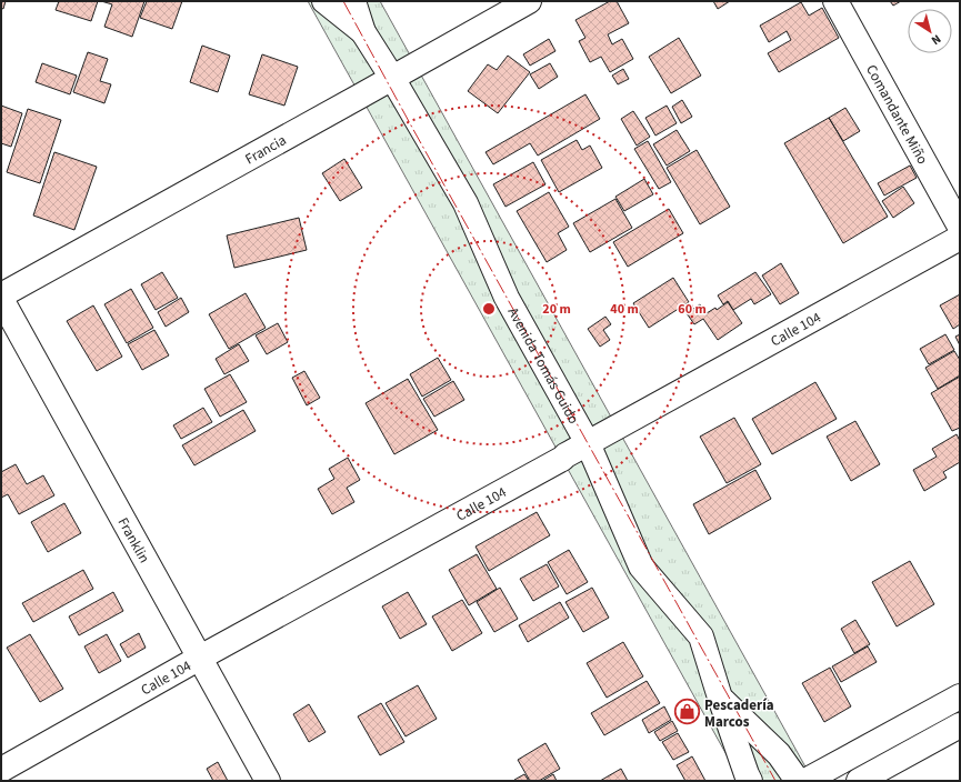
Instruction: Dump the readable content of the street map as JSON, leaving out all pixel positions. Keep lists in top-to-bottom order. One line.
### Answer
{"streets":{"street":["Comandante Miño","Francia","Calle 104","Avenida Tomás Guido","Franklin"]},"crossings":[["Francia","Avenida Tomás Guido"],["Francia","Franklin"],["Calle 104","Avenida Tomás Guido"],["Calle 104","Franklin"]],"places":{"shop":["Pescadería Marcos"]},"north":"bottom right","rings":["20 m","40 m","60 m"]}
